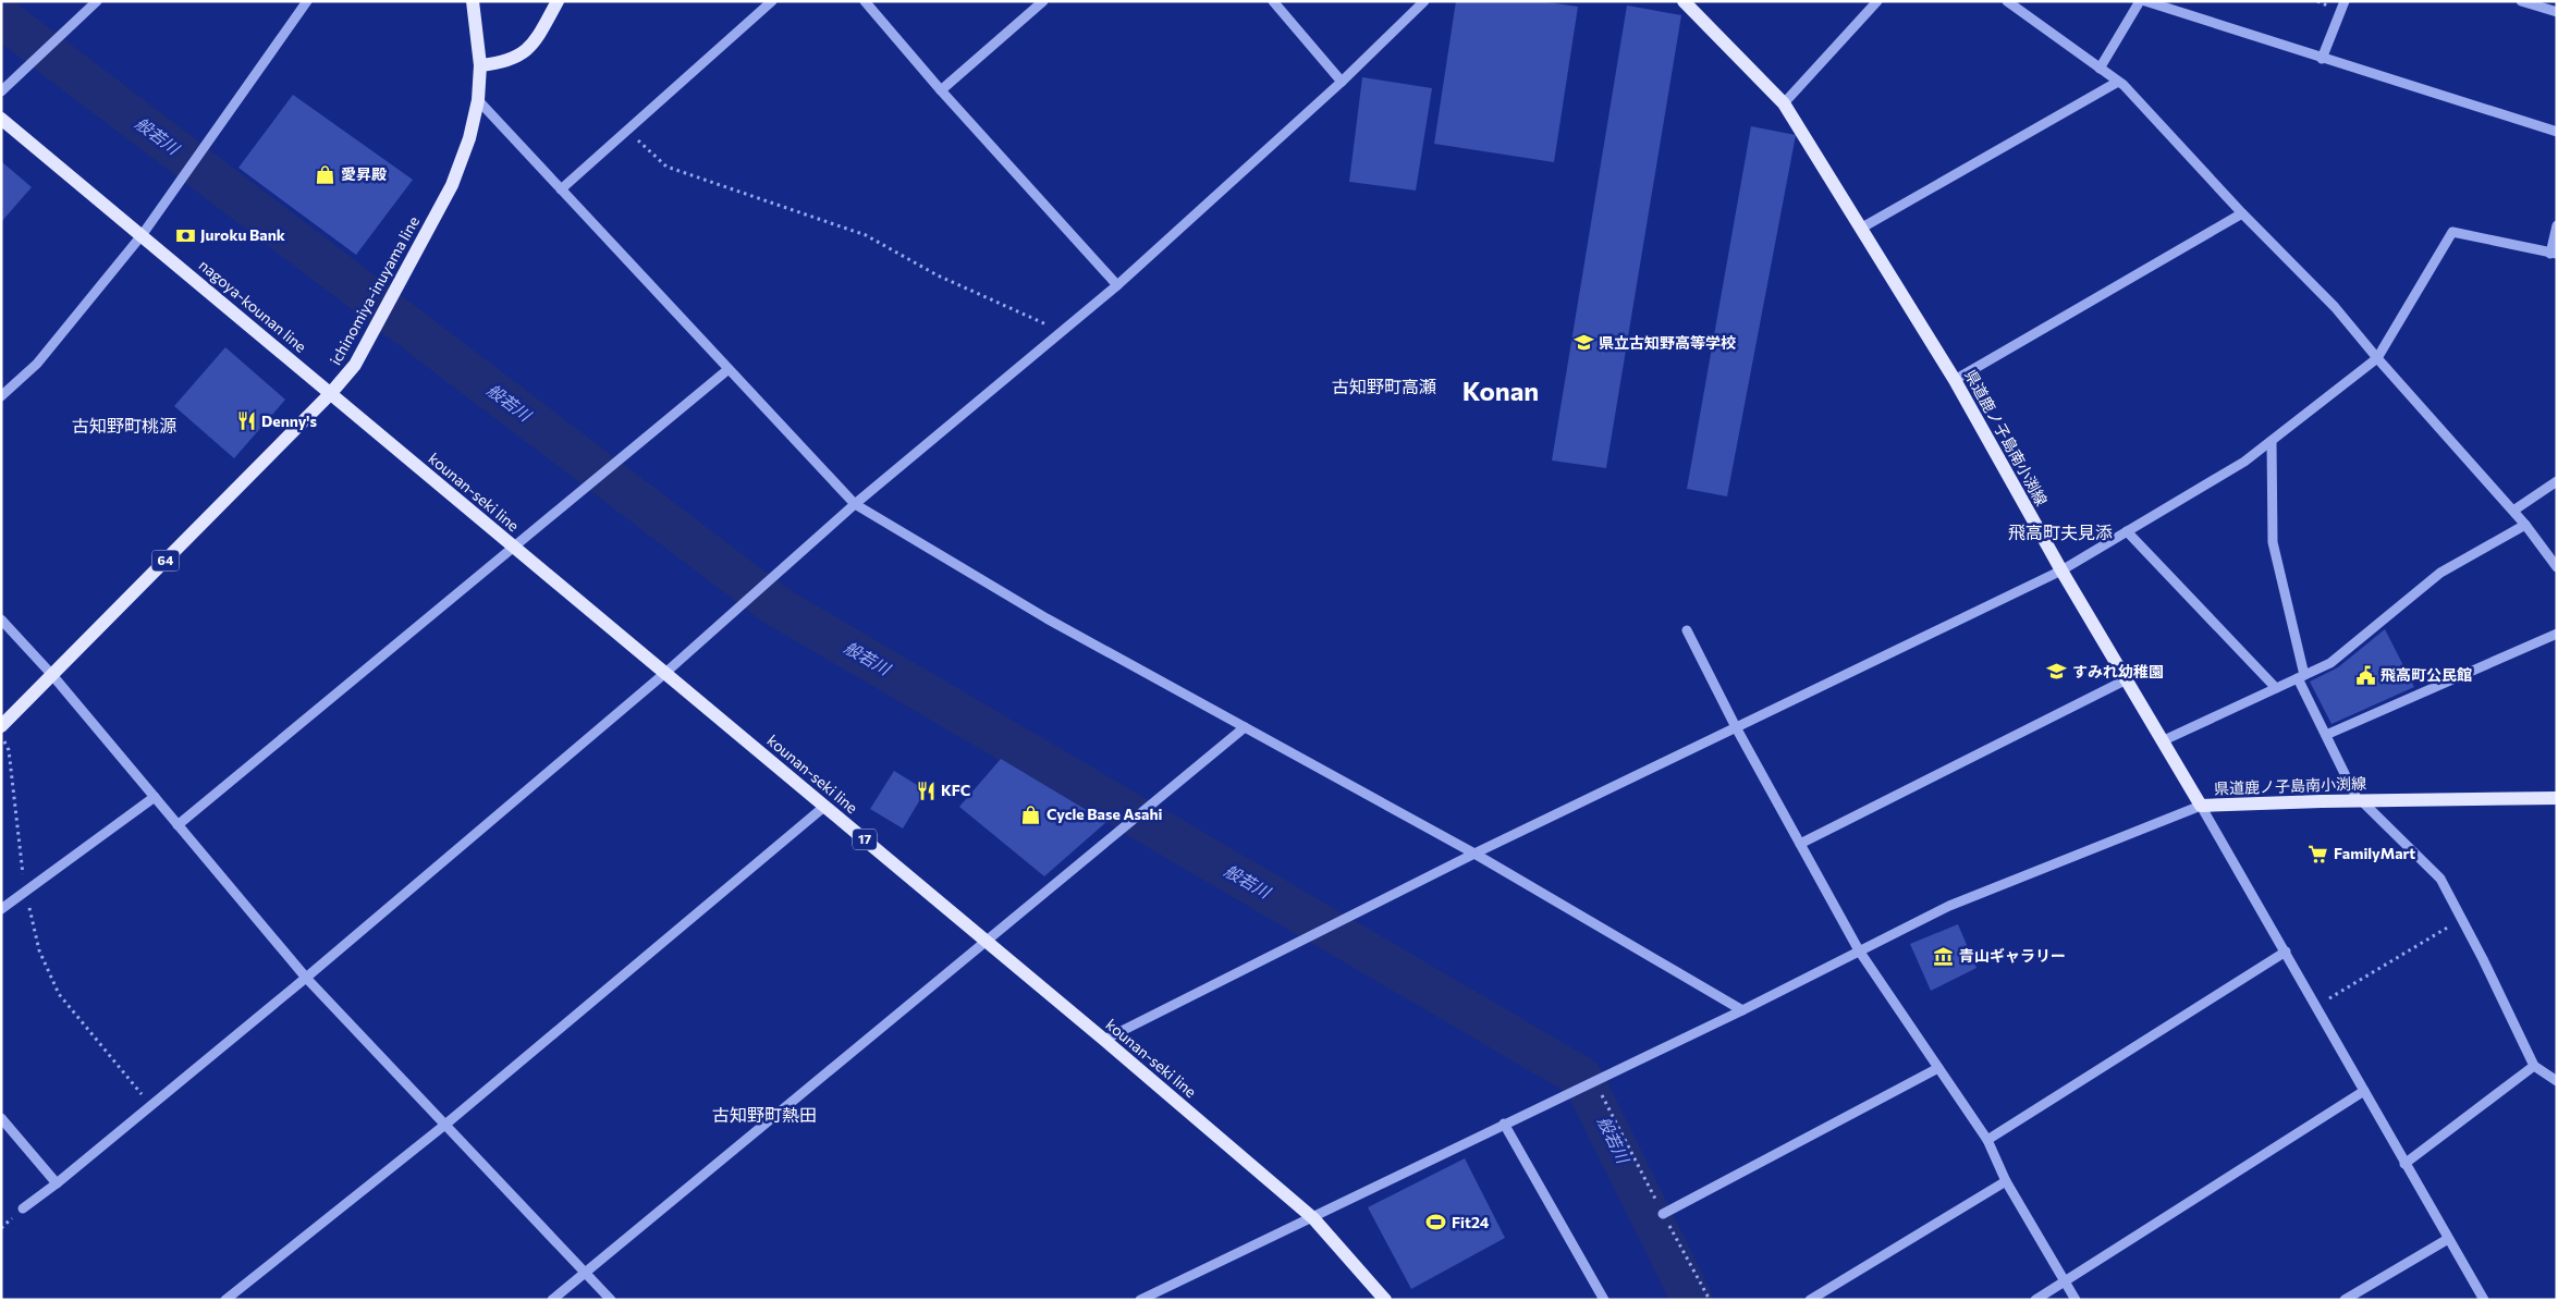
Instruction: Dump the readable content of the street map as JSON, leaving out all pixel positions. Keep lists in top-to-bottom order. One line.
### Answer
{"streets":{"main road":["ichinomiya-inuyama line","nagoya-kounan line","県道鹿ノ子島南小渕線","kounan-seki line","64","17"]},"crossings":[["ichinomiya-inuyama line","nagoya-kounan line"],["ichinomiya-inuyama line","kounan-seki line"],["nagoya-kounan line","kounan-seki line"]],"districts":["古知野町高瀬","Konan","古知野町桃源","飛高町夫見添","古知野町熱田"],"water":["般若川"],"places":{"shop":["愛昇殿","Cycle Base Asahi"],"bank":["Juroku Bank"],"school or university":["県立古知野高等学校","すみれ幼稚園"],"restaurant":["Denny's","KFC"],"public building":["飛高町公民館"],"supermarket":["FamilyMart"],"museum":["青山ギャラリー"],"sports":["Fit24"]}}
